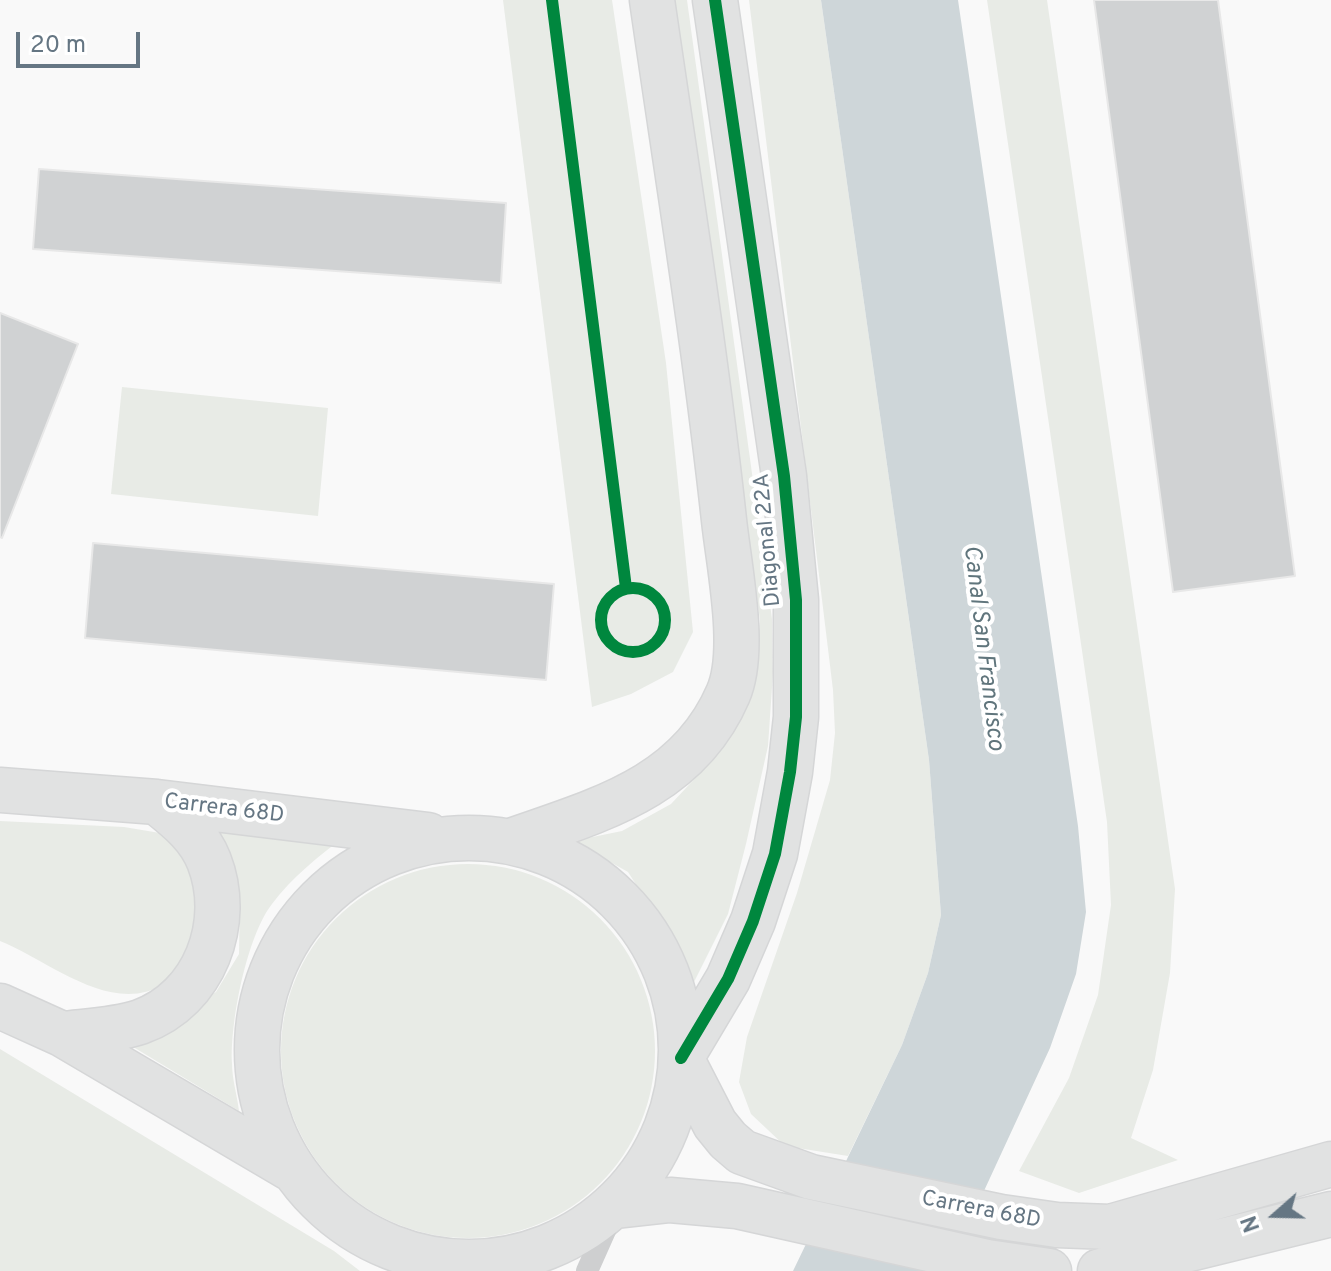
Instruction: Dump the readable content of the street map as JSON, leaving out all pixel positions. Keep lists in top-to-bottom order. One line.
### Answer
{"streets":{"main road":["Diagonal 22A","Carrera 68D"]},"crossings":[["Diagonal 22A","Carrera 68D"]],"water":["Canal San Francisco"],"scale_bar":"20 m","north":"left"}
